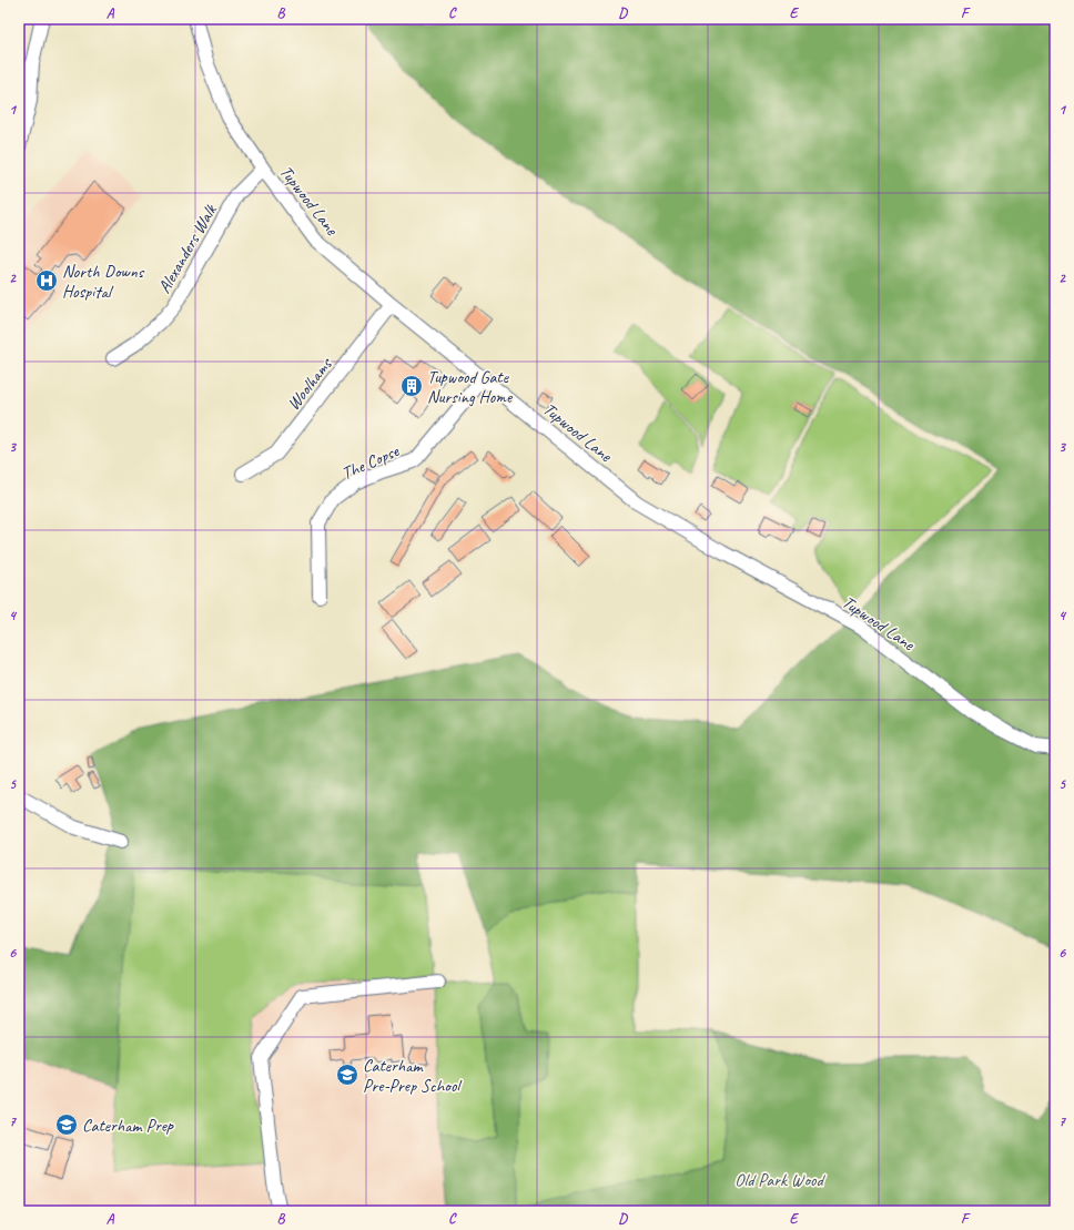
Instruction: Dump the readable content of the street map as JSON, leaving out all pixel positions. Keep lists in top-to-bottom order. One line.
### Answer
{"streets":{"street":["Tupwood Lane","Alexanders Walk","Woolhams","The Copse"]},"crossings":[["Tupwood Lane","Alexanders Walk"],["Tupwood Lane","Woolhams"],["Tupwood Lane","The Copse"]],"parks":["Old Park Wood"],"places":{"hospital":["North Downs Hospital"],"building":["Tupwood Gate Nursing Home"],"school or university":["Caterham Pre-Prep School","Caterham Prep"]},"grid":{"columns":["A","B","C","D","E","F"],"rows":["1","2","3","4","5","6","7"]}}
